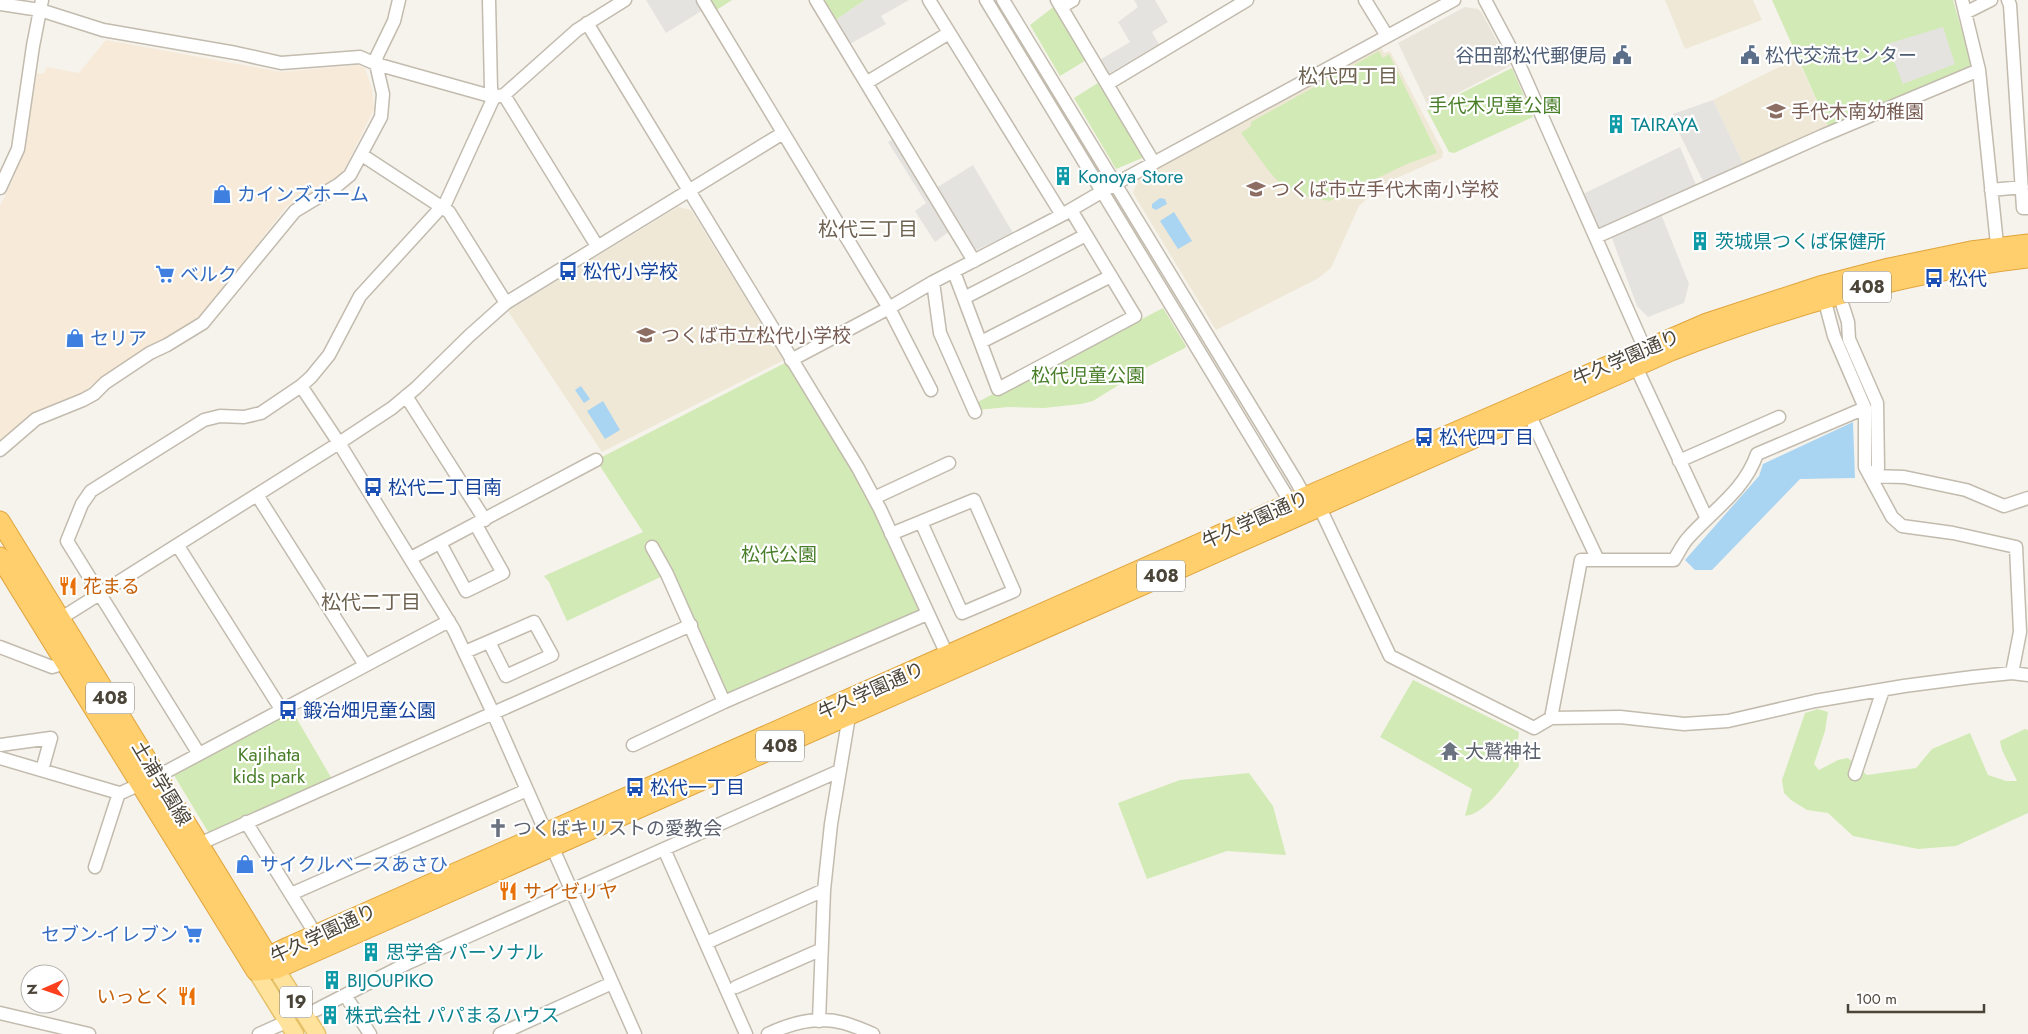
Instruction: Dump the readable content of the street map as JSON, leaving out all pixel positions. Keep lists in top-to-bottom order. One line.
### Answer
{"streets":{"highway":["408","牛久学園通り","土浦学園線"],"main road":["19"]},"crossings":[["牛久学園通り","土浦学園線"],["牛久学園通り","19"],["土浦学園線","19"]],"districts":["松代四丁目","松代三丁目","松代二丁目"],"parks":["手代木児童公園","松代児童公園","松代公園","Kajihata kids park"],"places":{"public building":["谷田部松代郵便局","松代交流センター"],"school or university":["手代木南幼稚園","つくば市立手代木南小学校","つくば市立松代小学校"],"building":["TAIRAYA","Konoya Store","茨城県つくば保健所","思学舎 パーソナル","BIJOUPIKO","株式会社 パパまるハウス"],"shop":["カインズホーム","セリア","サイクルベースあさひ"],"bus stop":["松代小学校","松代","松代四丁目","松代二丁目南","鍛冶畑児童公園","松代一丁目"],"supermarket":["ベルク","セブン-イレブン"],"restaurant":["花まる","サイゼリヤ","いっとく"],"temple":["大鷲神社"],"church":["つくばキリストの愛教会"]},"scale_bar":"100 m","north":"left"}
